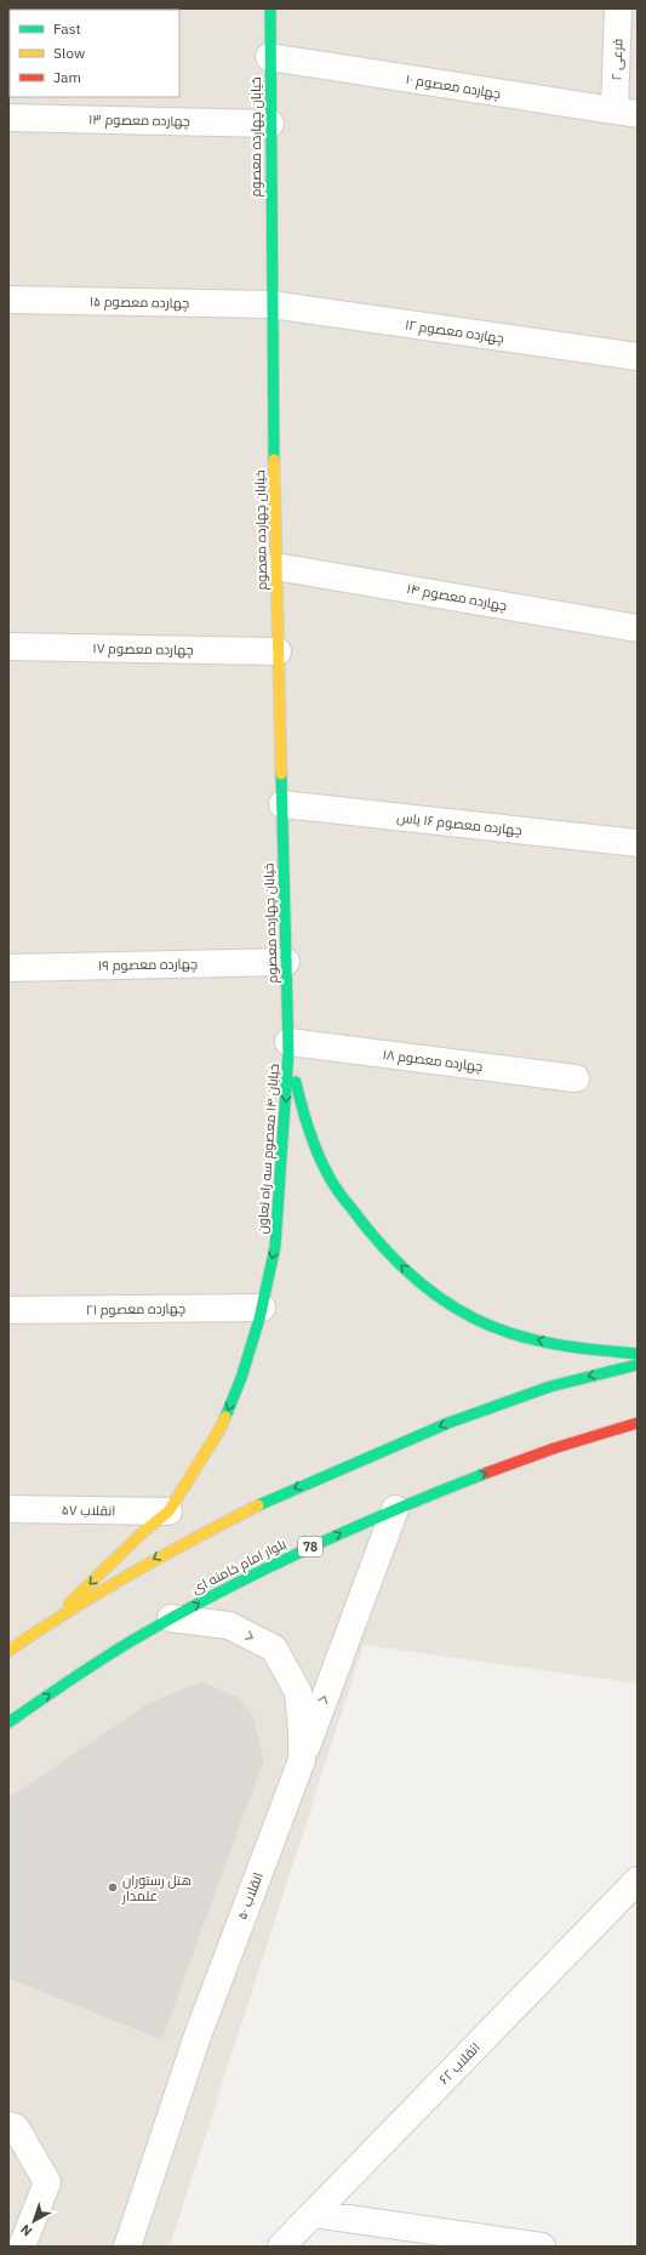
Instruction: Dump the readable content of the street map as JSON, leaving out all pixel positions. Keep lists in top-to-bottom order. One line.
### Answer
{"streets":{"street":["فرعی ۲","چهارده معصوم ۱۰","چهارده معصوم ۱۳","خیابان چهارده معصوم","چهارده معصوم ۱۵","چهارده معصوم ۱۲","چهارده معصوم ۱۴","چهارده معصوم ۱۷","چهارده معصوم ۱۶ یاس","چهارده معصوم ۱۹","چهارده معصوم ۱۸","خیابان ۱۴ معصوم سه راه تعاون","چهارده معصوم ۲۱","انقلاب ۵۷","78","بلوار امام خامنه ای","انقلاب ۵۰","انقلاب ۶۲"]},"crossings":[["فرعی ۲","چهارده معصوم ۱۰"],["چهارده معصوم ۱۰","خیابان چهارده معصوم"],["چهارده معصوم ۱۳","خیابان چهارده معصوم"],["خیابان چهارده معصوم","چهارده معصوم ۱۵"],["خیابان چهارده معصوم","چهارده معصوم ۱۲"],["خیابان چهارده معصوم","چهارده معصوم ۱۴"],["خیابان چهارده معصوم","چهارده معصوم ۱۷"],["خیابان چهارده معصوم","چهارده معصوم ۱۶ یاس"],["خیابان چهارده معصوم","چهارده معصوم ۱۹"],["خیابان چهارده معصوم","چهارده معصوم ۱۸"],["خیابان چهارده معصوم","خیابان ۱۴ معصوم سه راه تعاون"],["چهارده معصوم ۱۵","چهارده معصوم ۱۲"],["چهارده معصوم ۱۸","خیابان ۱۴ معصوم سه راه تعاون"],["خیابان ۱۴ معصوم سه راه تعاون","چهارده معصوم ۲۱"],["خیابان ۱۴ معصوم سه راه تعاون","انقلاب ۵۷"],["بلوار امام خامنه ای","انقلاب ۵۰"]],"places":["هتل رستوران علمدار"],"legend":["Fast","Slow","Jam"],"north":"bottom left"}
